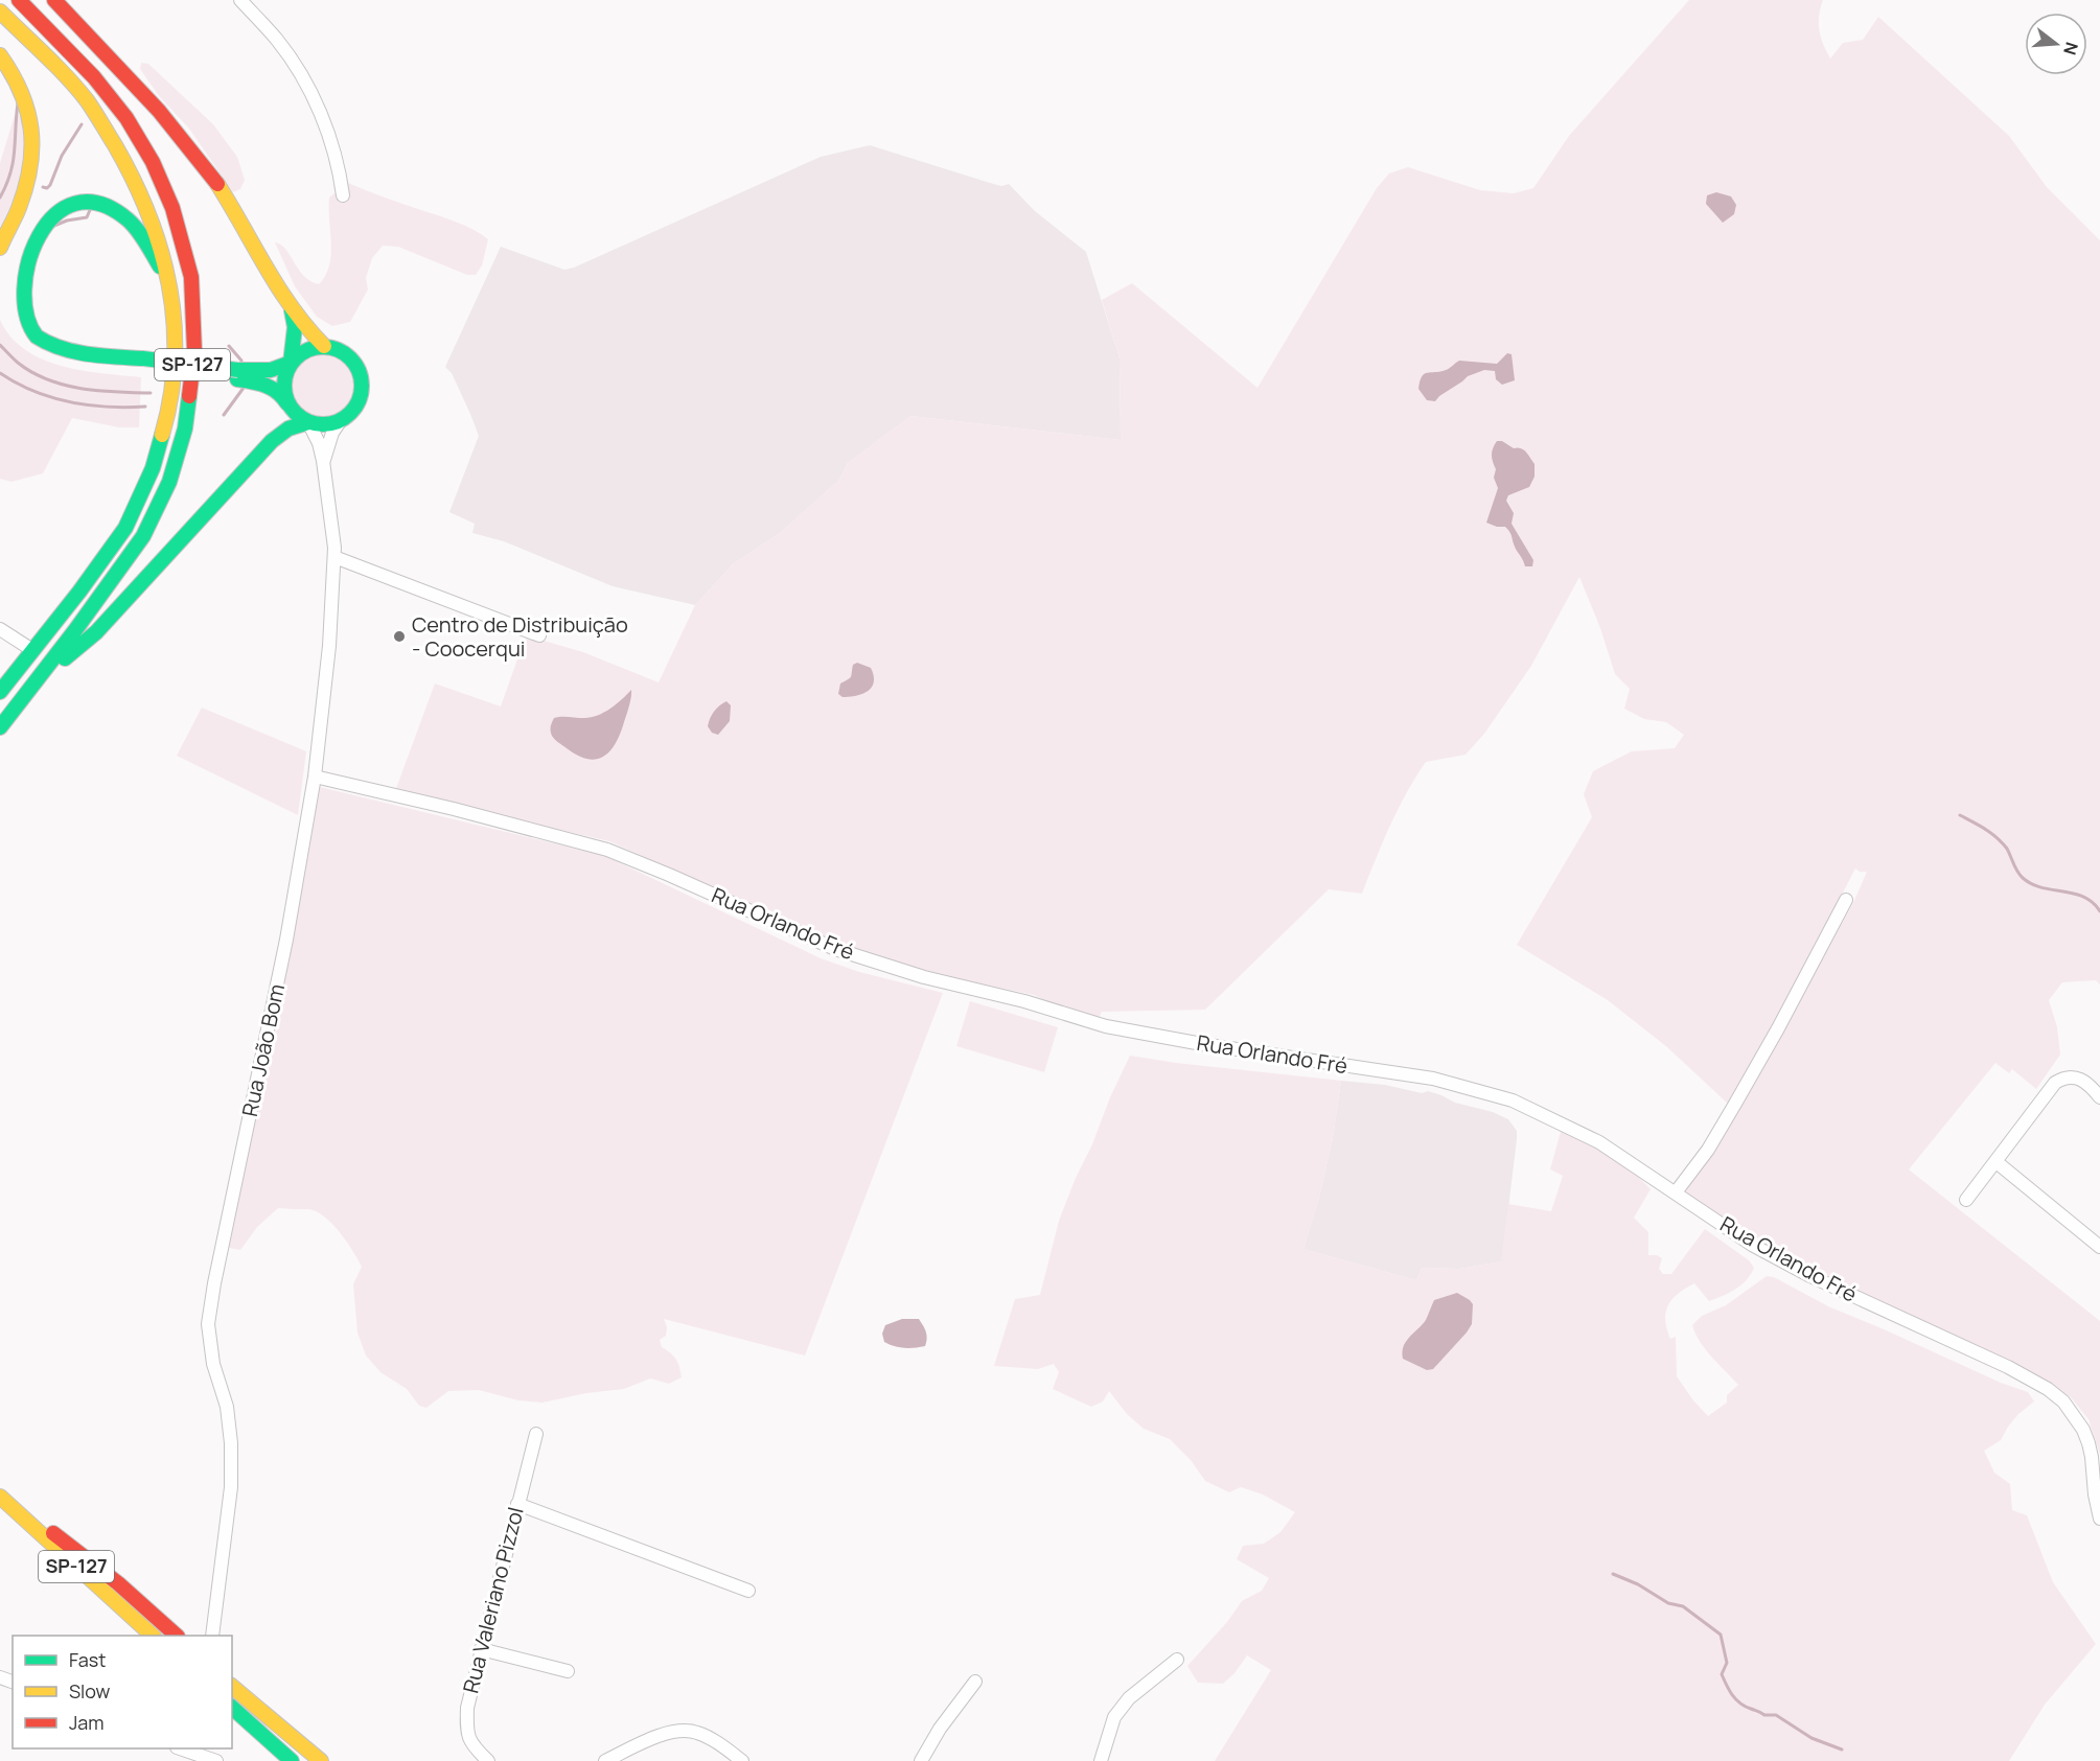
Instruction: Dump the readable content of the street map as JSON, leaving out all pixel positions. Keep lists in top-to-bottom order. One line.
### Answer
{"streets":{"main road":["SP-127"],"street":["Rua Orlando Fré","Rua João Bom","Rua Valeriano Pizzol"]},"crossings":[["Rua Orlando Fré","Rua João Bom"]],"places":["Centro de Distribuição - Coocerqui"],"legend":["Fast","Slow","Jam"],"north":"right"}
